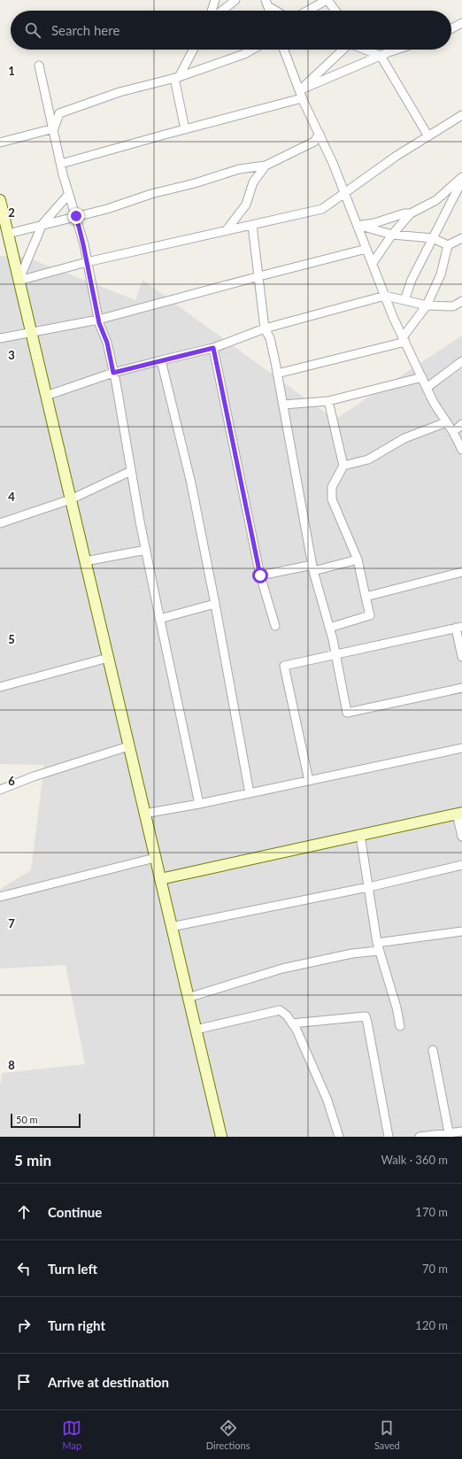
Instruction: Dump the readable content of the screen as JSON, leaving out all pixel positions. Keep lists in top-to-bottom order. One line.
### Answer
{"scale_bar":"50 m","page":{"search":"Search here","scale":"50 m","heading":["5 min","Walk · 360 m"],"list":[["Continue","170 m"],["Turn left","70 m"],["Turn right","120 m"],"Arrive at destination"],"nav":["Map","Directions","Saved"]},"grid":{"rows":["1","2","3","4","5","6","7","8"]}}
